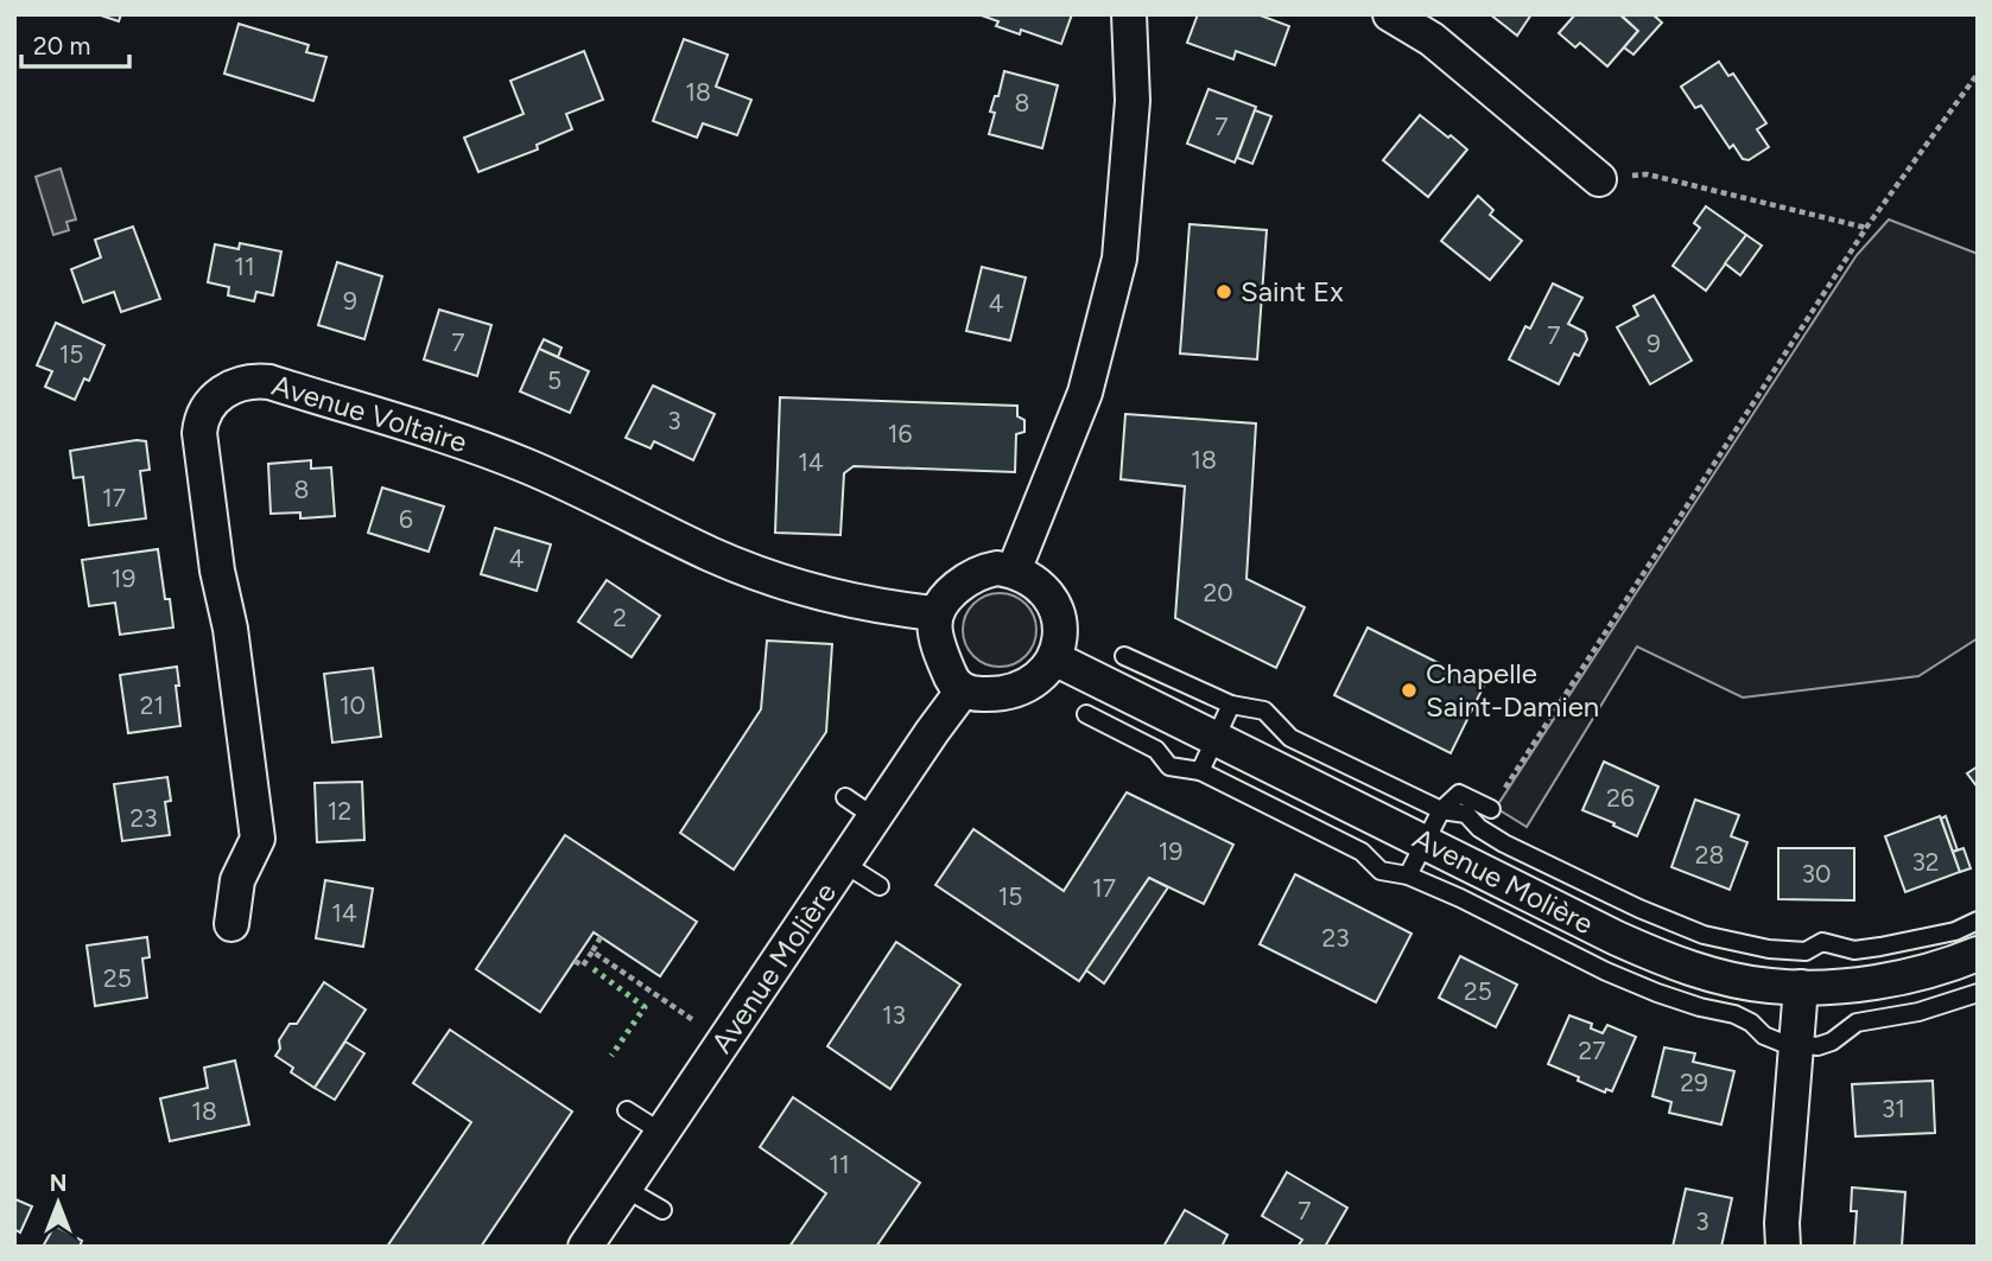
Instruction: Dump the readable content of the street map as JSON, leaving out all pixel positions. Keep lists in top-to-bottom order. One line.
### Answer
{"streets":{"street":["Avenue Voltaire","Avenue Molière"]},"crossings":[["Avenue Voltaire","Avenue Molière"]],"places":["Saint Ex","Chapelle Saint-Damien"],"house_numbers":["18","8","7","11","9","4","7","7","9","15","5","3","16","18","14","8","17","6","4","19","20","2","21","10","26","12","23","19","28","32","30","17","15","14","23","25","25","13","27","29","31","18","11","7","3"],"scale_bar":"20 m","north":"top"}
